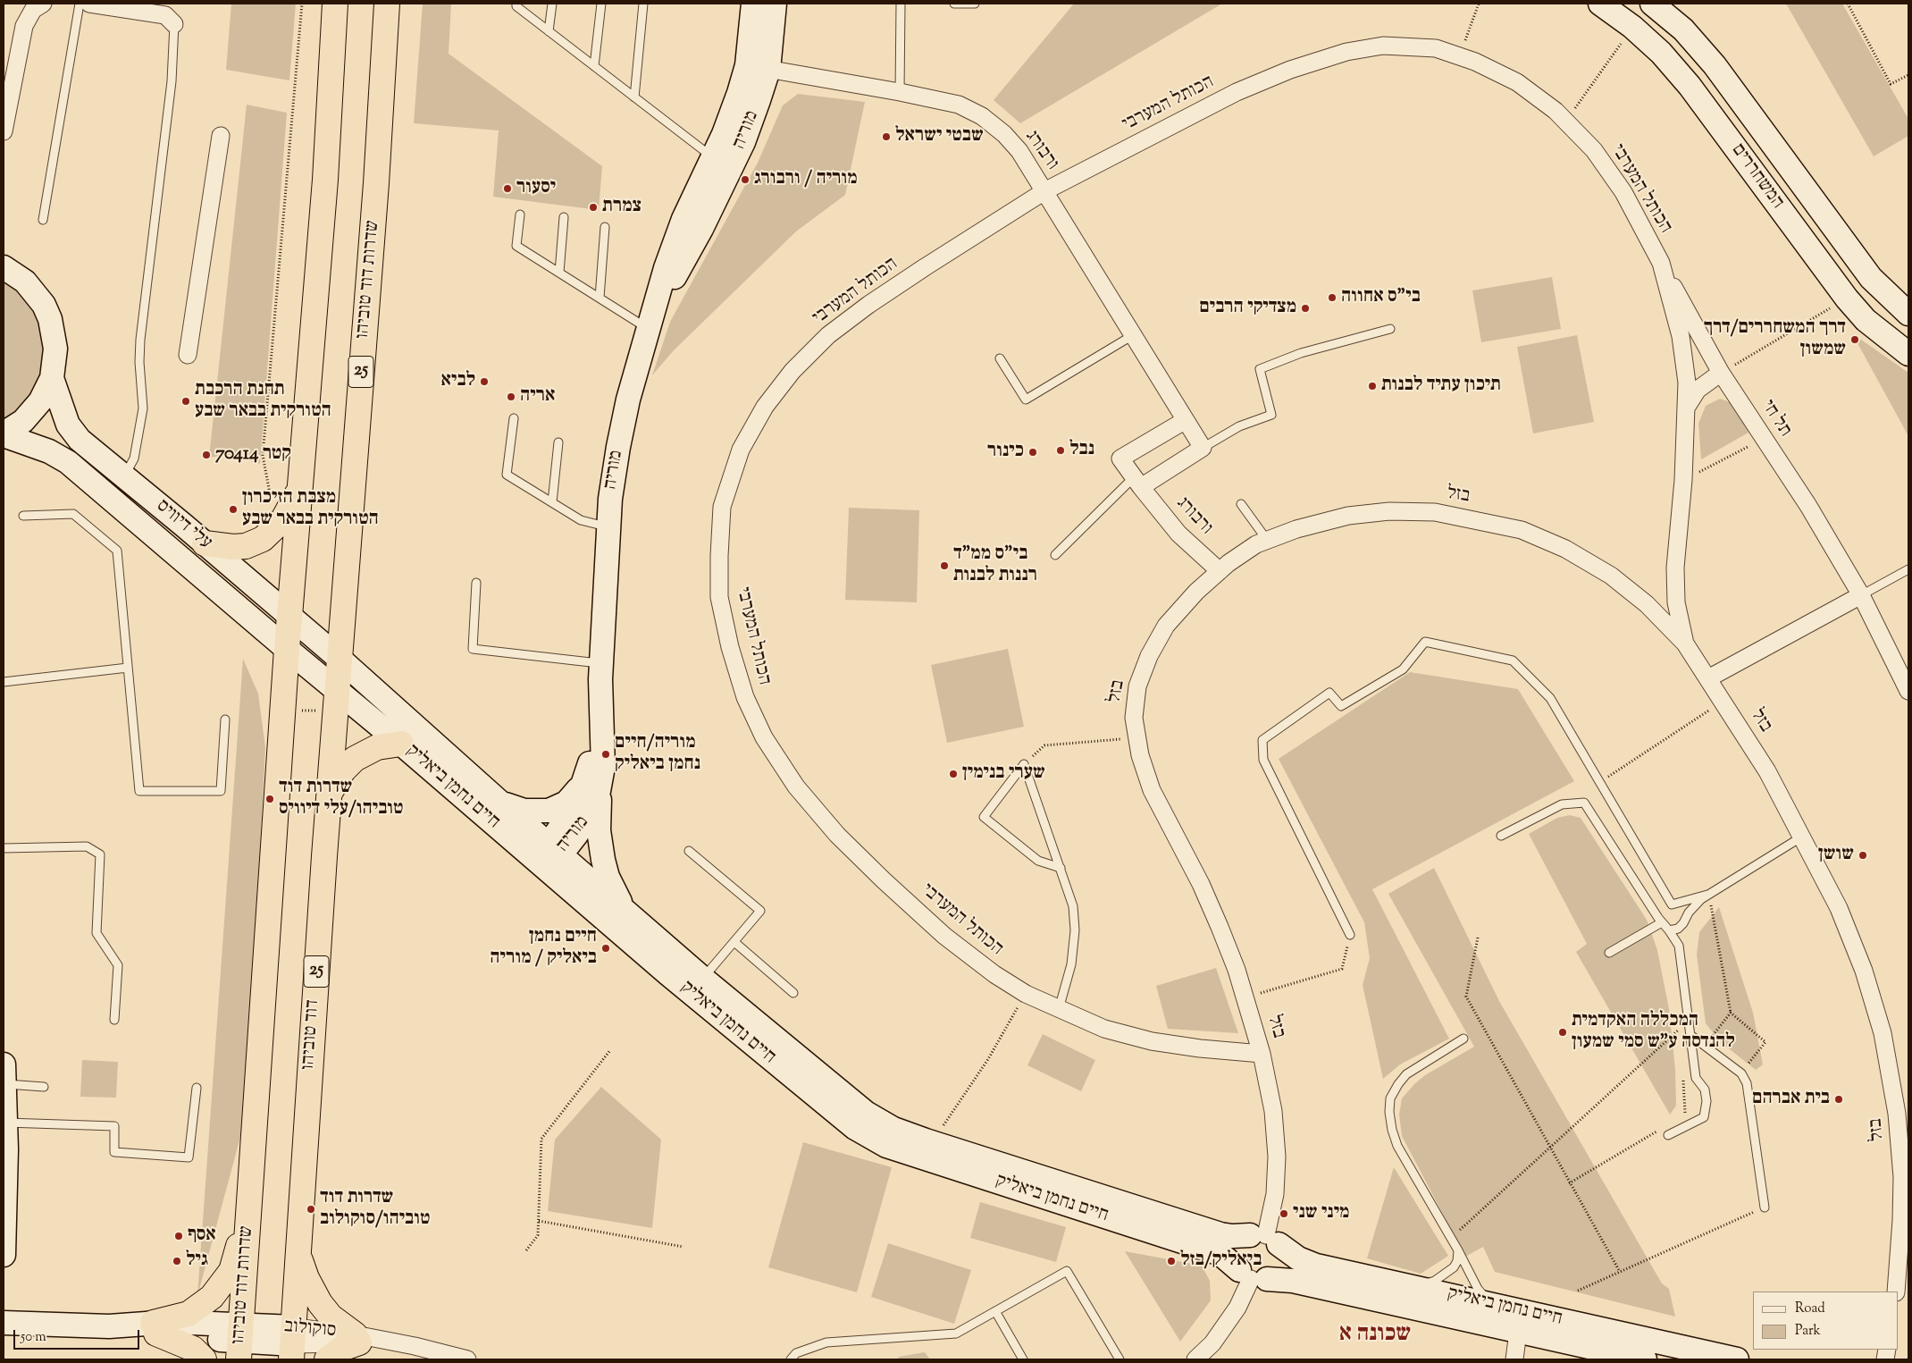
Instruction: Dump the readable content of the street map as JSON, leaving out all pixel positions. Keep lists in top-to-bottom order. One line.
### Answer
{"streets":{"highway":["שדרות דוד טוביהו","25","דוד טוביהו"],"street":["הכותל המערבי","מוריה","ורבורג","המשחררים","תל חי","בזל","עלי דיוויס","חיים נחמן ביאליק","סוקולוב"]},"crossings":[["הכותל המערבי","ורבורג"],["הכותל המערבי","תל חי"],["הכותל המערבי","בזל"],["מוריה","ורבורג"],["מוריה","חיים נחמן ביאליק"],["ורבורג","בזל"],["שדרות דוד טוביהו","עלי דיוויס"],["שדרות דוד טוביהו","חיים נחמן ביאליק"],["שדרות דוד טוביהו","דוד טוביהו"],["בזל","חיים נחמן ביאליק"],["עלי דיוויס","חיים נחמן ביאליק"],["חיים נחמן ביאליק","דוד טוביהו"],["דוד טוביהו","סוקולוב"]],"districts":["שכונה א"],"places":["שבטי ישראל","מוריה / ורבורג","יסעור","צמרת","בי\"ס אחווה","מצדיקי הרבים","דרך המשחררים/דרך שמשון","לביא","תיכון עתיד לבנות","אריה","תחנת הרכבת הטורקית בבאר שבע","נבל","כינור","קטר 70414","מצבת הזיכרון הטורקית בבאר שבע","בי\"ס ממ\"ד רננות לבנות","מוריה/חיים נחמן ביאליק","שערי בנימין","שדרות דוד טוביהו/עלי דיוויס","שושן","חיים נחמן ביאליק / מוריה","המכללה האקדמית להנדסה ע\"ש סמי שמעון","בית אברהם","שדרות דוד טוביהו/סוקולוב","מיני שני","אסף","גיל","ביאליק/בזל"],"legend":["Road","Park"],"scale_bar":"50 m"}
